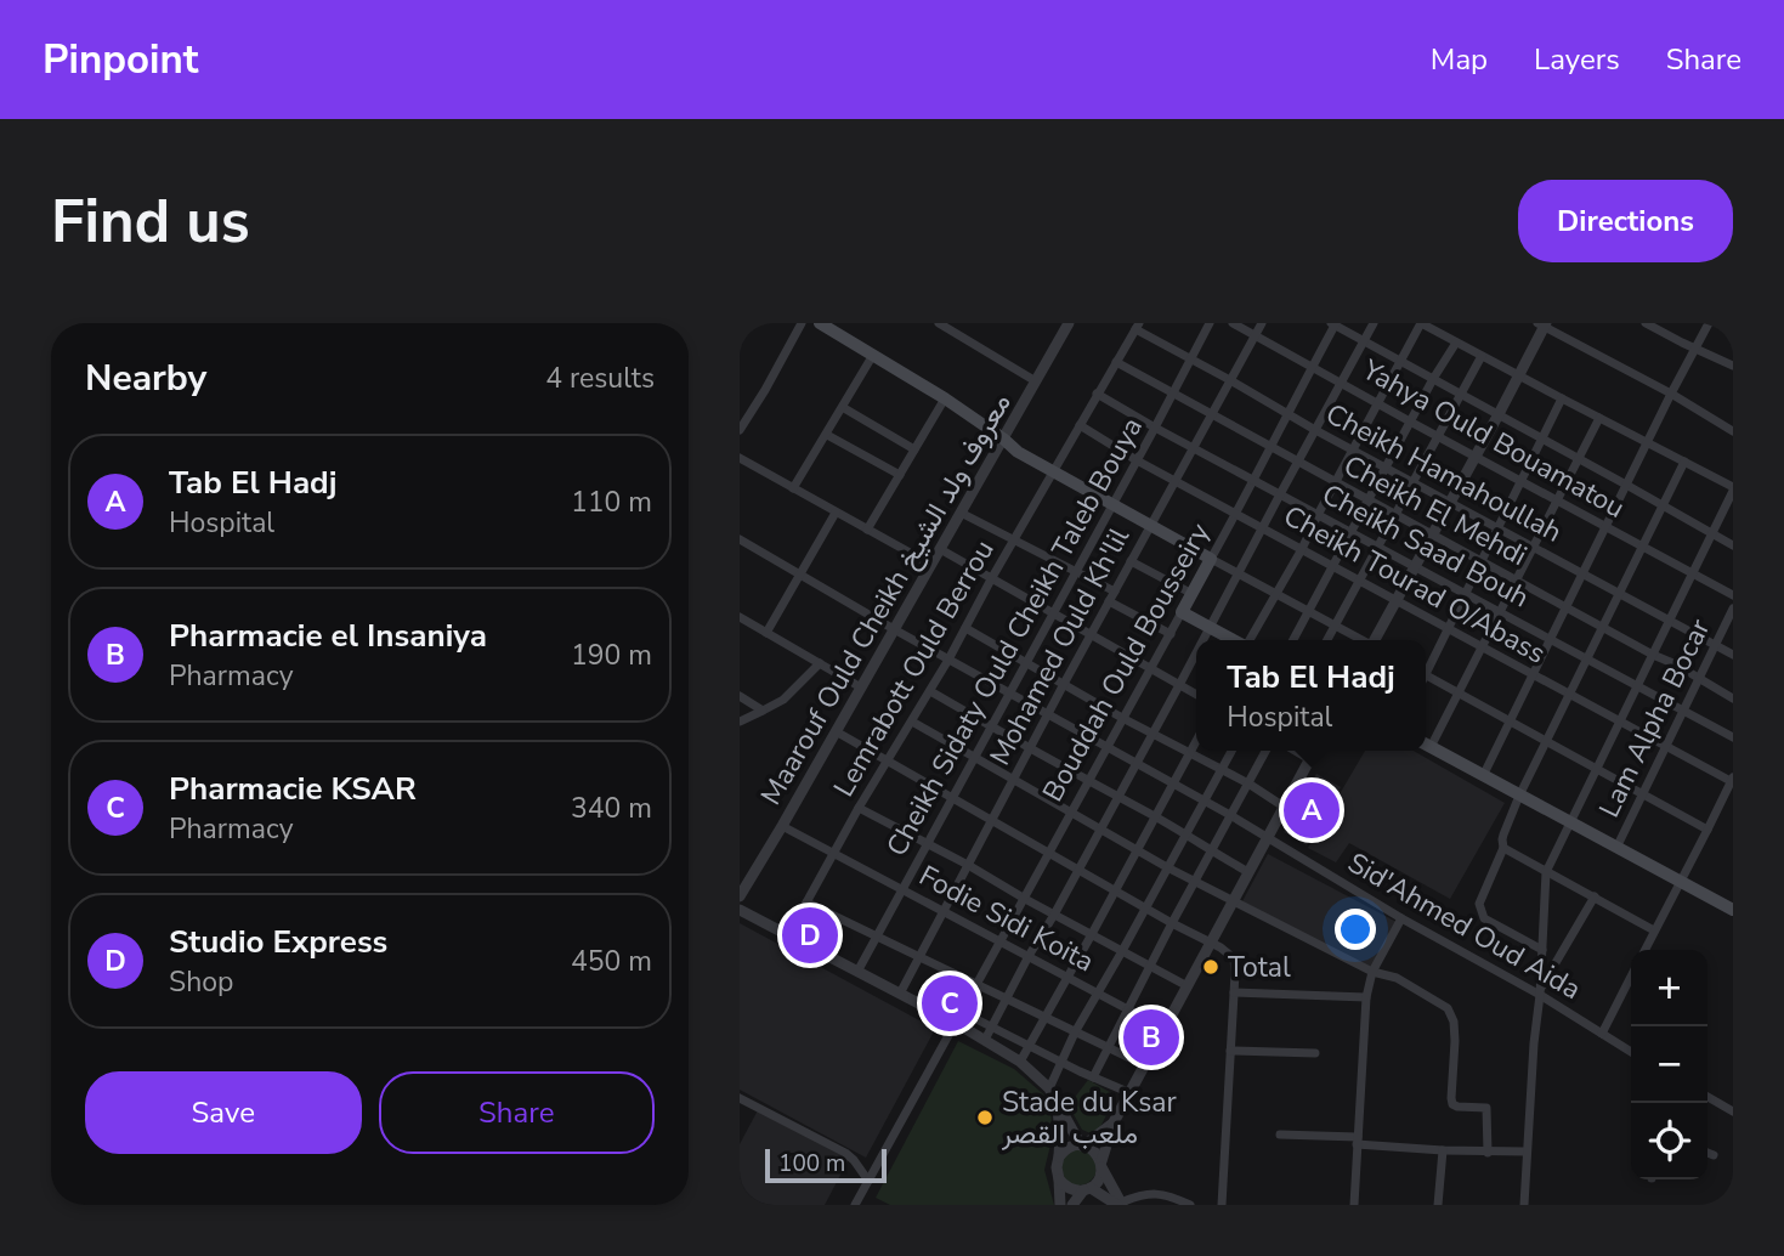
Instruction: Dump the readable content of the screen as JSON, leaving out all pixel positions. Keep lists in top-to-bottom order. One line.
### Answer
{"streets":{"main road":["Bouddah Ould Bousseiry"],"street":["Yahya Ould Bouamatou","Cheikh Hamahoullah","Cheikh El Mehdi","Cheikh Saad Bouh","Cheikh Tourad O/Abass","Maarouf Ould Cheikh معروف ولد الشيخ","Cheikh Sidaty Ould Cheikh Taleb Bouya","Mohamed Ould Kh'lil","Lemrabott Ould Berrou","Lam Alpha Bocar","Fodie Sidi Koita","Sid'Ahmed Oud Aida"]},"crossings":[["Yahya Ould Bouamatou","Mohamed Ould Kh'lil"],["Yahya Ould Bouamatou","Bouddah Ould Bousseiry"],["Cheikh Hamahoullah","Cheikh Sidaty Ould Cheikh Taleb Bouya"],["Cheikh Hamahoullah","Mohamed Ould Kh'lil"],["Cheikh Hamahoullah","Bouddah Ould Bousseiry"],["Cheikh Hamahoullah","Lemrabott Ould Berrou"],["Cheikh Hamahoullah","Lam Alpha Bocar"],["Cheikh El Mehdi","Cheikh Sidaty Ould Cheikh Taleb Bouya"],["Cheikh El Mehdi","Mohamed Ould Kh'lil"],["Cheikh El Mehdi","Bouddah Ould Bousseiry"],["Cheikh El Mehdi","Lemrabott Ould Berrou"],["Cheikh El Mehdi","Lam Alpha Bocar"],["Cheikh Saad Bouh","Cheikh Sidaty Ould Cheikh Taleb Bouya"],["Cheikh Saad Bouh","Mohamed Ould Kh'lil"],["Cheikh Saad Bouh","Bouddah Ould Bousseiry"],["Cheikh Saad Bouh","Lemrabott Ould Berrou"],["Cheikh Saad Bouh","Lam Alpha Bocar"],["Cheikh Tourad O/Abass","Cheikh Sidaty Ould Cheikh Taleb Bouya"],["Cheikh Tourad O/Abass","Mohamed Ould Kh'lil"],["Cheikh Tourad O/Abass","Bouddah Ould Bousseiry"],["Cheikh Tourad O/Abass","Lemrabott Ould Berrou"],["Cheikh Tourad O/Abass","Lam Alpha Bocar"],["Maarouf Ould Cheikh معروف ولد الشيخ","Fodie Sidi Koita"],["Maarouf Ould Cheikh معروف ولد الشيخ","Sid'Ahmed Oud Aida"],["Cheikh Sidaty Ould Cheikh Taleb Bouya","Fodie Sidi Koita"],["Cheikh Sidaty Ould Cheikh Taleb Bouya","Sid'Ahmed Oud Aida"],["Mohamed Ould Kh'lil","Fodie Sidi Koita"],["Mohamed Ould Kh'lil","Sid'Ahmed Oud Aida"],["Bouddah Ould Bousseiry","Fodie Sidi Koita"],["Bouddah Ould Bousseiry","Sid'Ahmed Oud Aida"],["Lemrabott Ould Berrou","Fodie Sidi Koita"],["Lemrabott Ould Berrou","Sid'Ahmed Oud Aida"]],"places":["Total","Stade du Ksar ملعب القصر"],"scale_bar":"100 m","page":{"header":"Pinpoint","nav":["Map","Layers","Share"],"buttons":["Directions",["Save","Share"]],"title":"Find us","heading":["Nearby","4 results"],"list":[{"mark":"A","name":"Tab El Hadj","note":"Hospital","value":"110 m"},{"mark":"B","name":"Pharmacie el Insaniya","note":"Pharmacy","value":"190 m"},{"mark":"C","name":"Pharmacie KSAR","note":"Pharmacy","value":"340 m"},{"mark":"D","name":"Studio Express","note":"Shop","value":"450 m"}],"popup":["Tab El Hadj","Hospital"],"pins":["A","D","C","B"],"map_buttons":["+","−"],"scale":"100 m"}}
